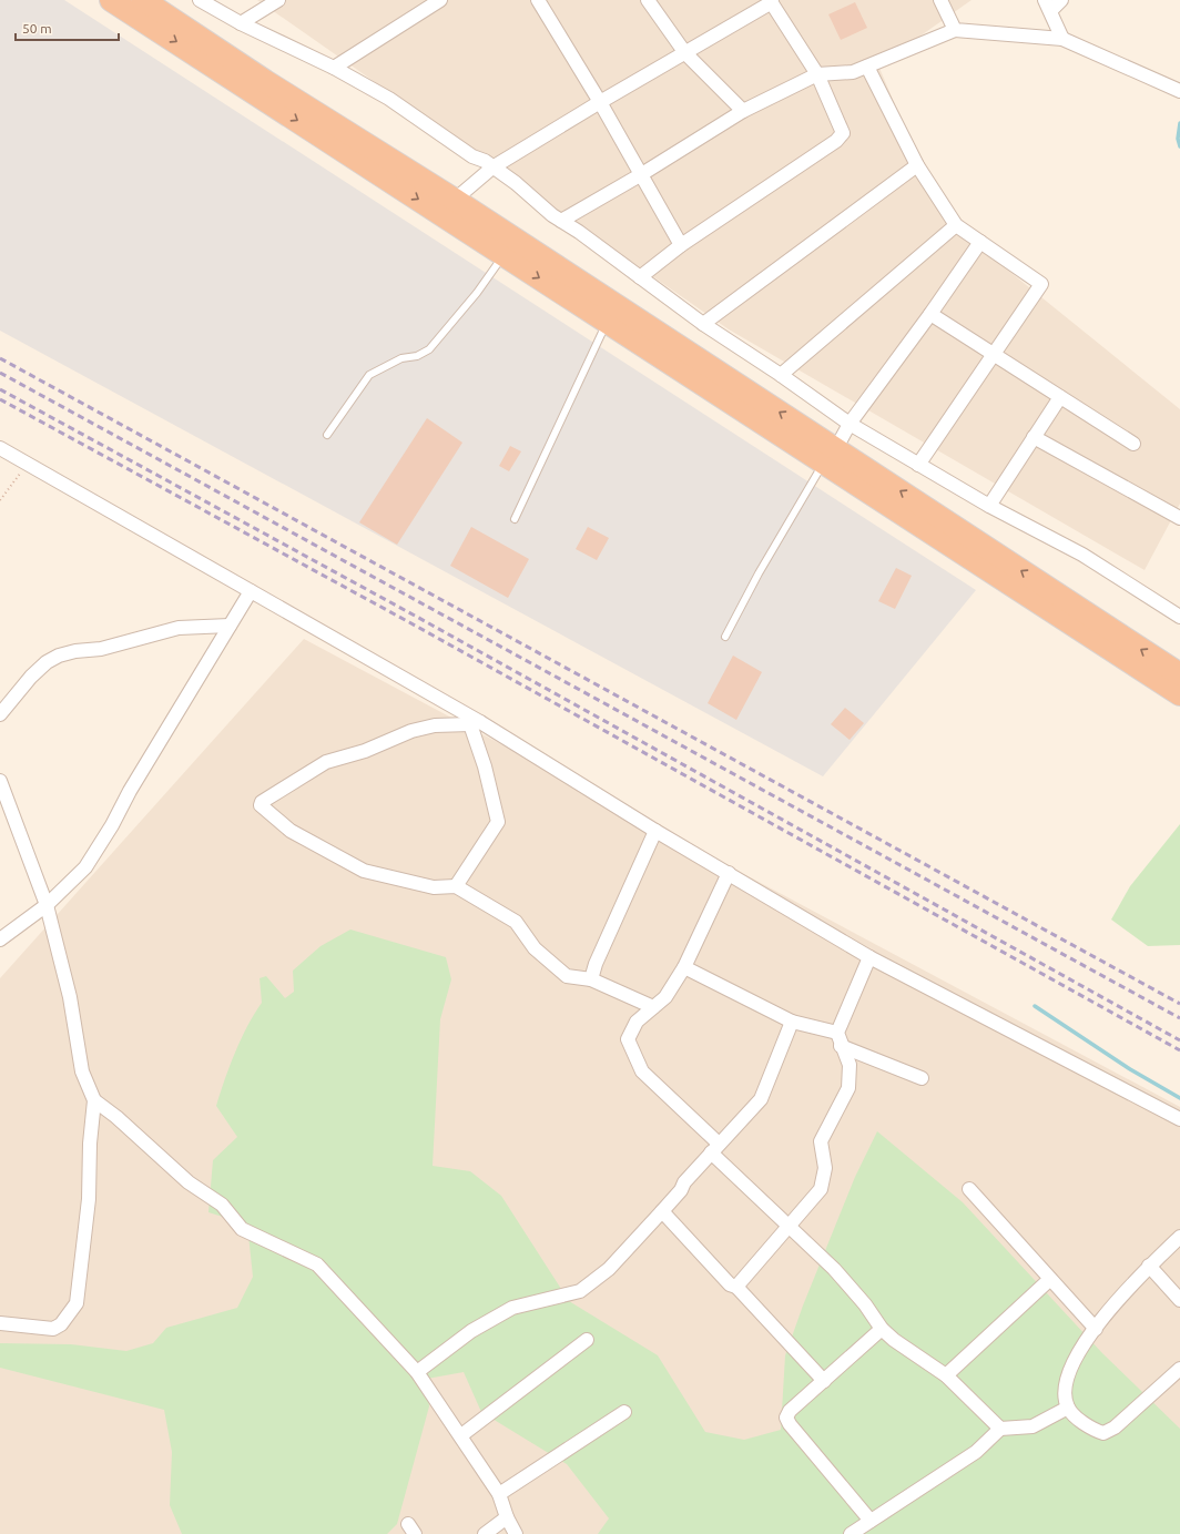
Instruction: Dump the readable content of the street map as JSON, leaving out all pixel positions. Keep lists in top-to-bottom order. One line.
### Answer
{"scale_bar":"50 m"}
